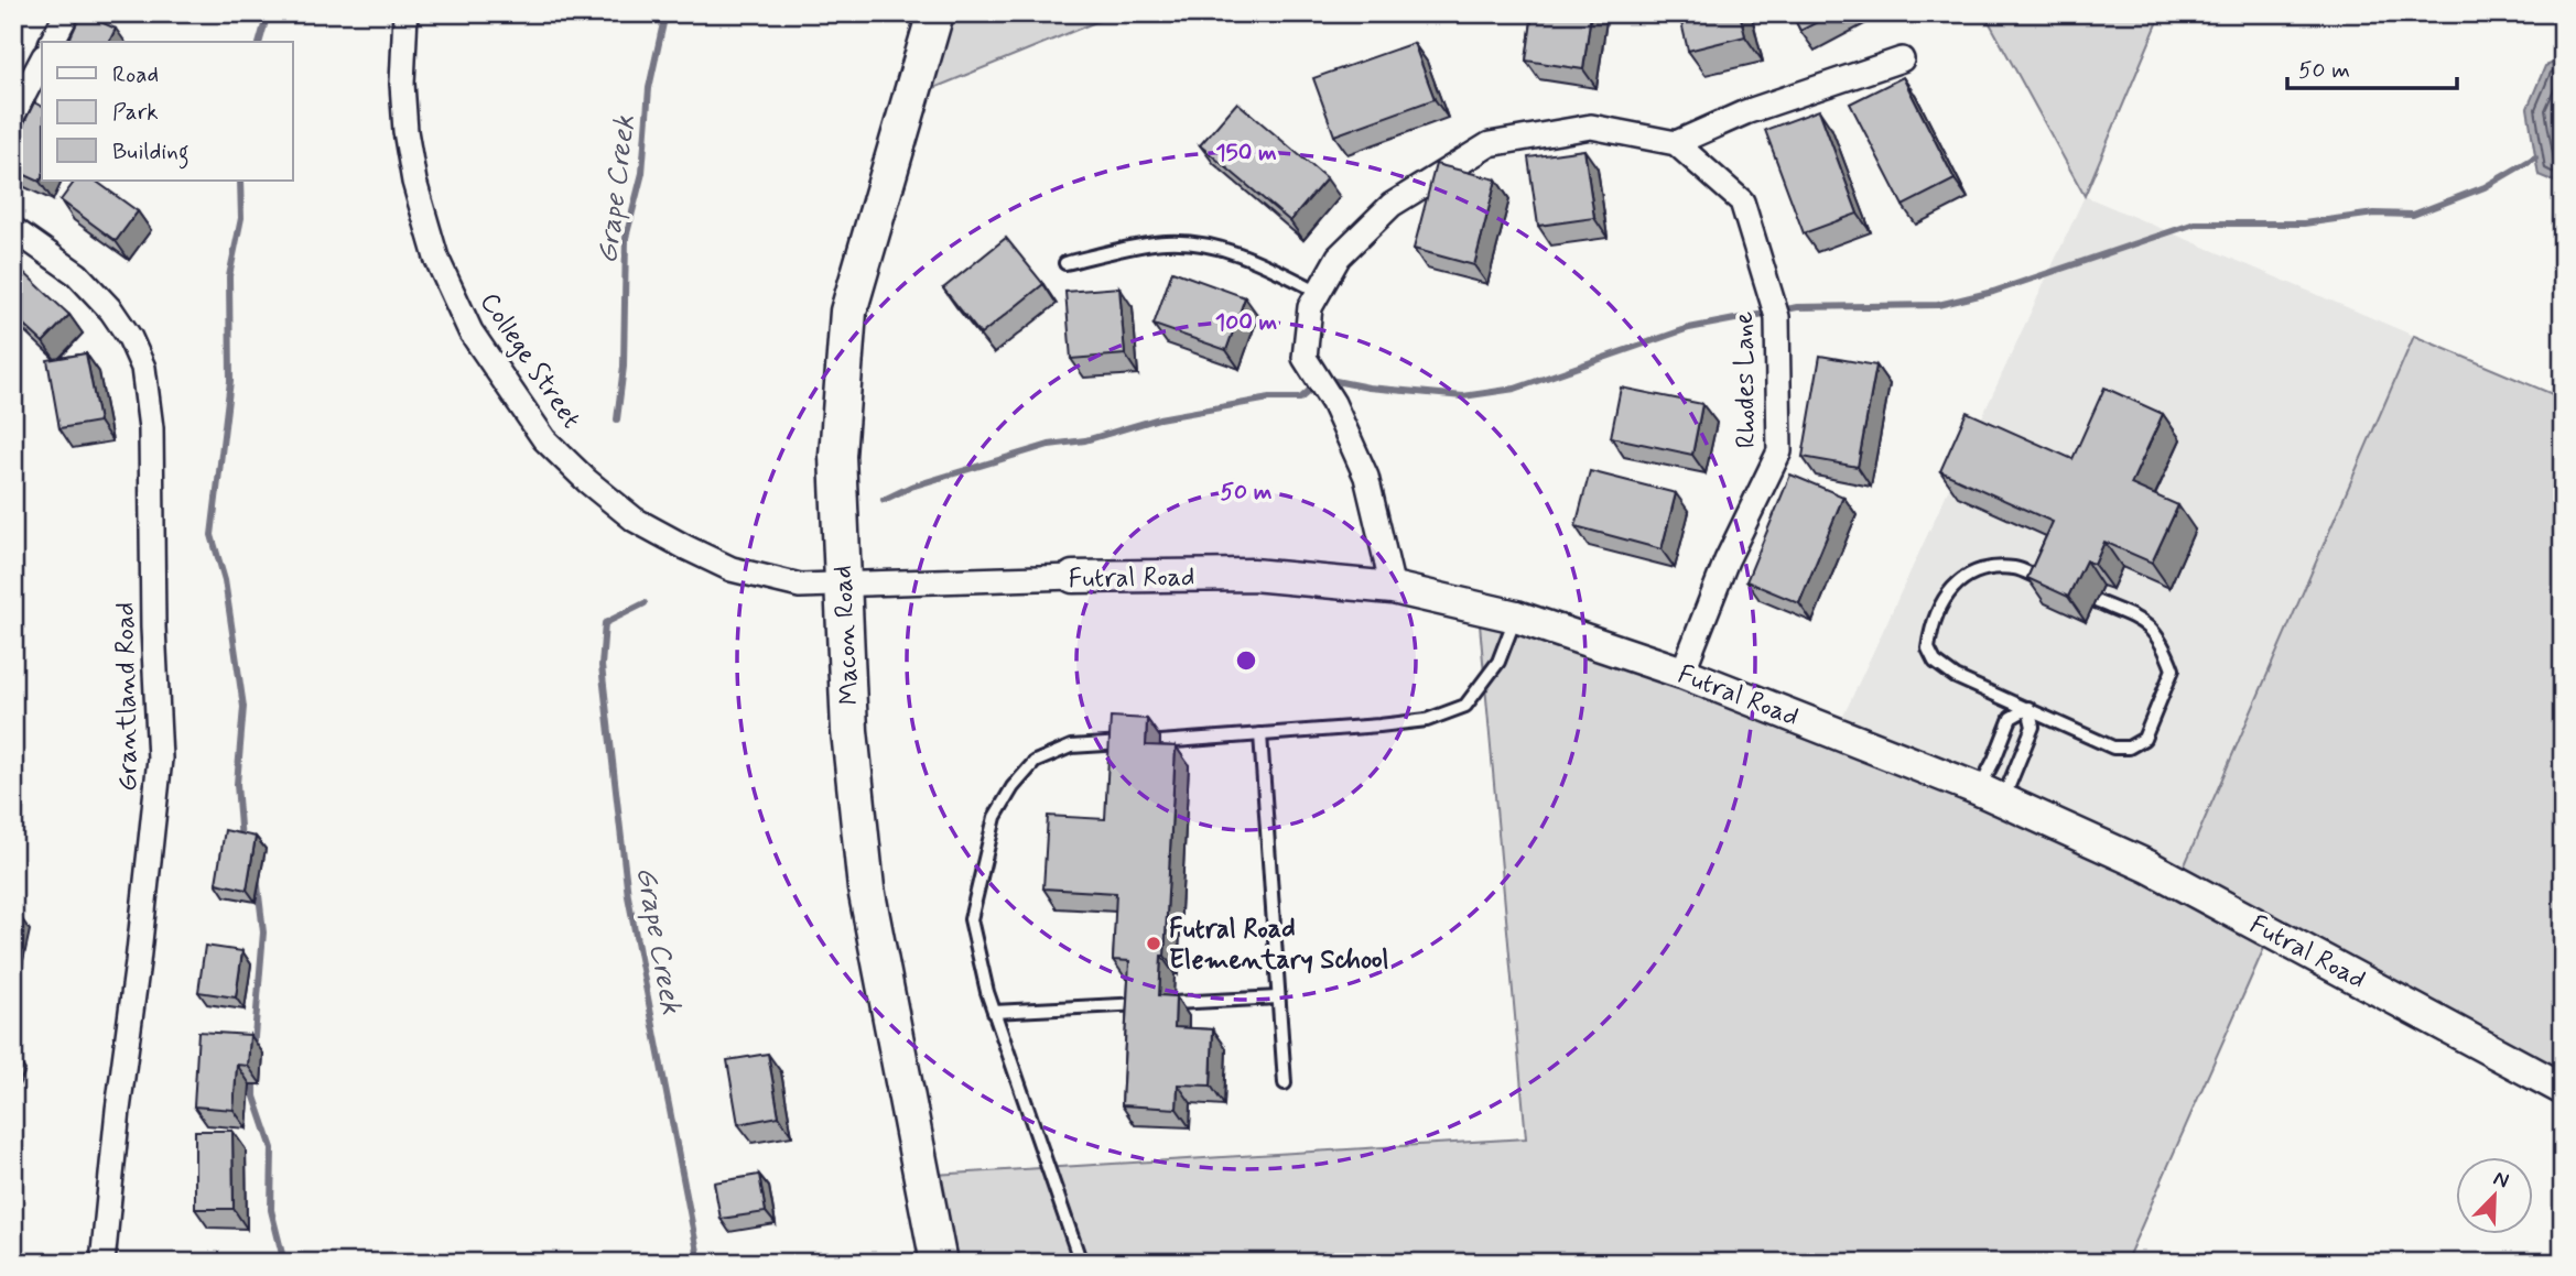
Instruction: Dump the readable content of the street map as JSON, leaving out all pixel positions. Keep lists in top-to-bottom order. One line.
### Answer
{"streets":{"main road":["Macon Road"],"street":["College Street","Rhodes Lane","Futral Road","Grantland Road"]},"crossings":[["College Street","Futral Road"],["College Street","Macon Road"],["Rhodes Lane","Futral Road"],["Futral Road","Macon Road"]],"water":["Grape Creek"],"places":["Futral Road Elementary School"],"legend":["Road","Park","Building"],"scale_bar":"50 m","north":"top right","rings":["150 m","100 m","50 m"]}
